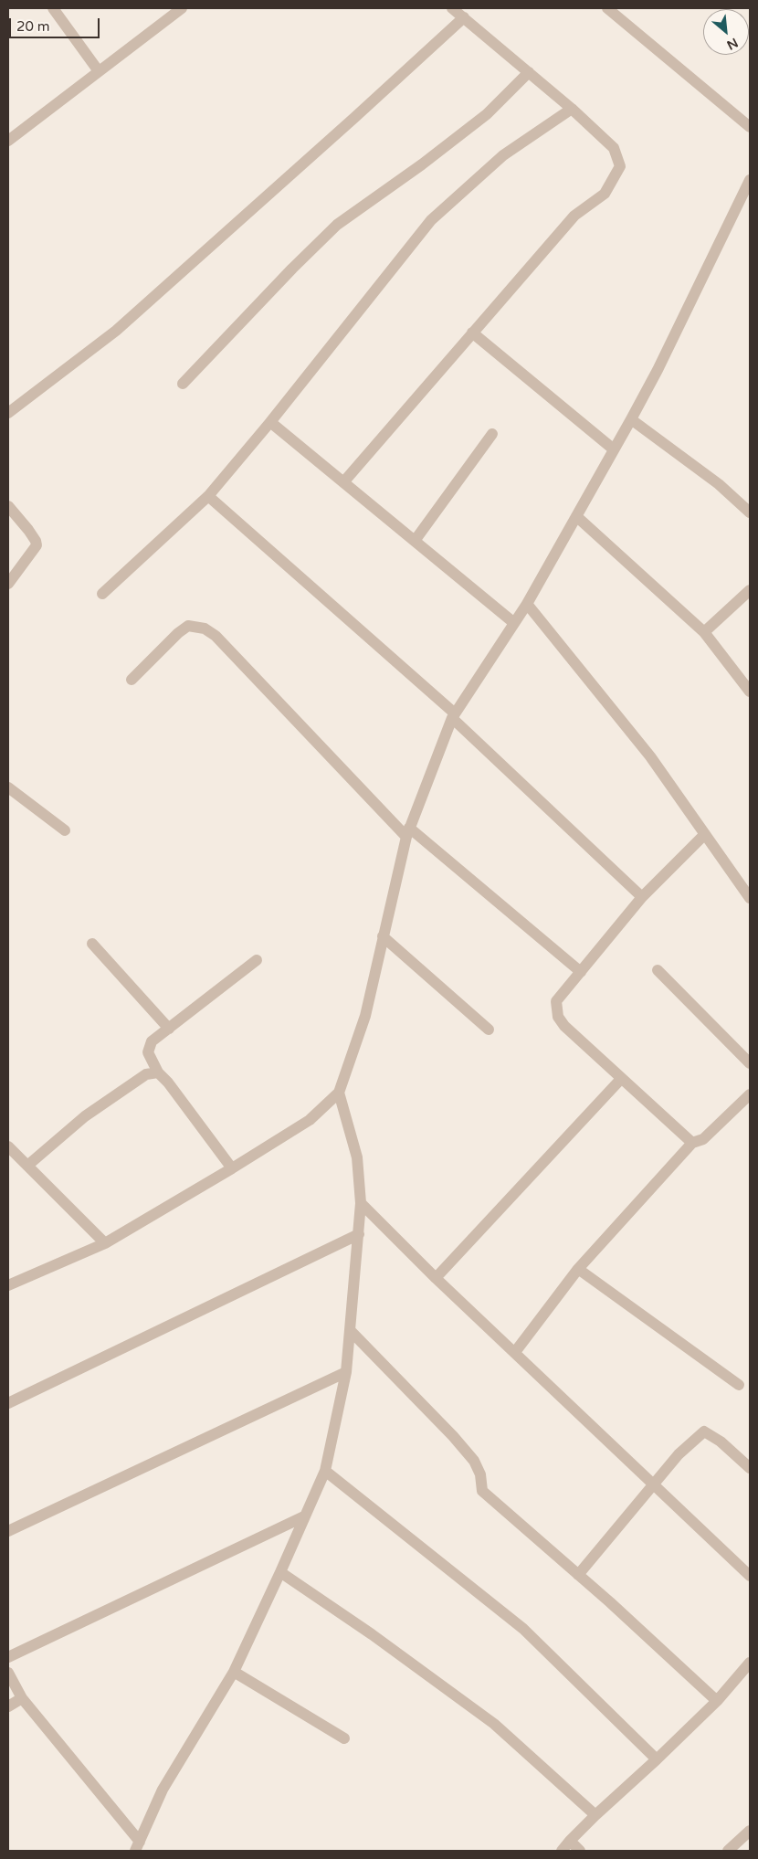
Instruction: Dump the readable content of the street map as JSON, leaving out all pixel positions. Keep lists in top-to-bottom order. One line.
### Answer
{"scale_bar":"20 m","north":"bottom right"}
